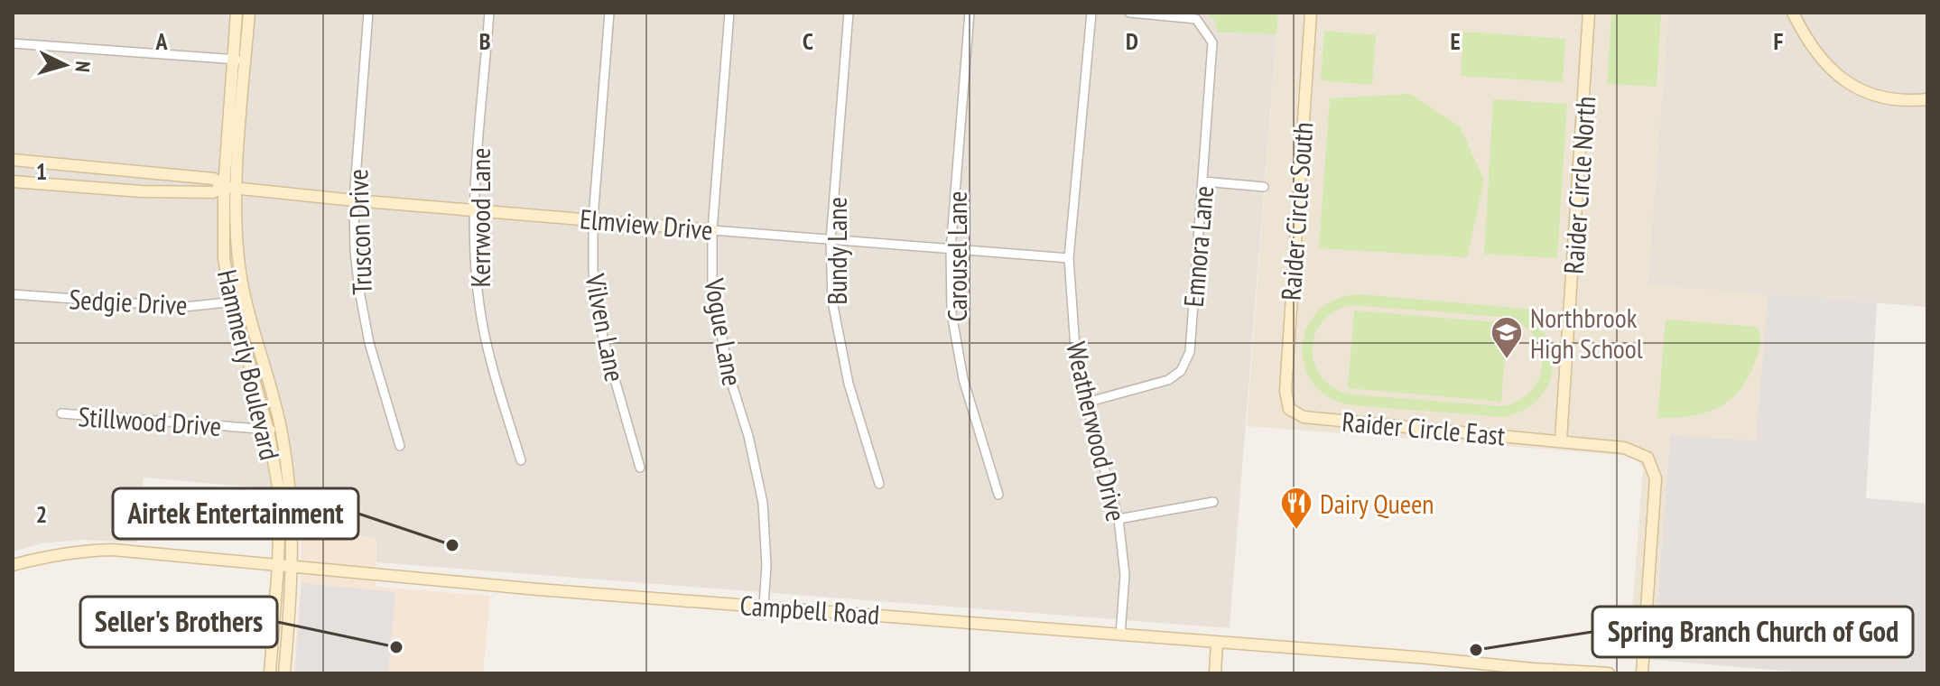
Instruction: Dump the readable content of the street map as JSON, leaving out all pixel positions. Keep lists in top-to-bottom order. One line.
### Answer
{"streets":{"street":["Raider Circle North","Raider Circle South","Kerrwood Lane","Elmview Drive","Truscon Drive","Emnora Lane","Bundy Lane","Carousel Lane","Sedgie Drive","Vilven Lane","Vogue Lane","Hammerly Boulevard","Stillwood Drive","Raider Circle East","Weatherwood Drive","Campbell Road"]},"crossings":[["Raider Circle North","Raider Circle East"],["Raider Circle South","Raider Circle East"],["Kerrwood Lane","Elmview Drive"],["Elmview Drive","Truscon Drive"],["Elmview Drive","Bundy Lane"],["Elmview Drive","Carousel Lane"],["Elmview Drive","Vilven Lane"],["Elmview Drive","Vogue Lane"],["Elmview Drive","Hammerly Boulevard"],["Elmview Drive","Weatherwood Drive"],["Emnora Lane","Weatherwood Drive"],["Sedgie Drive","Hammerly Boulevard"],["Vogue Lane","Campbell Road"],["Hammerly Boulevard","Stillwood Drive"],["Hammerly Boulevard","Campbell Road"],["Weatherwood Drive","Campbell Road"]],"places":{"school or university":["Northbrook High School"],"restaurant":["Dairy Queen"],"other":["Airtek Entertainment","Seller's Brothers","Spring Branch Church of God"]},"north":"right","grid":{"columns":["A","B","C","D","E","F"],"rows":["1","2"]}}
